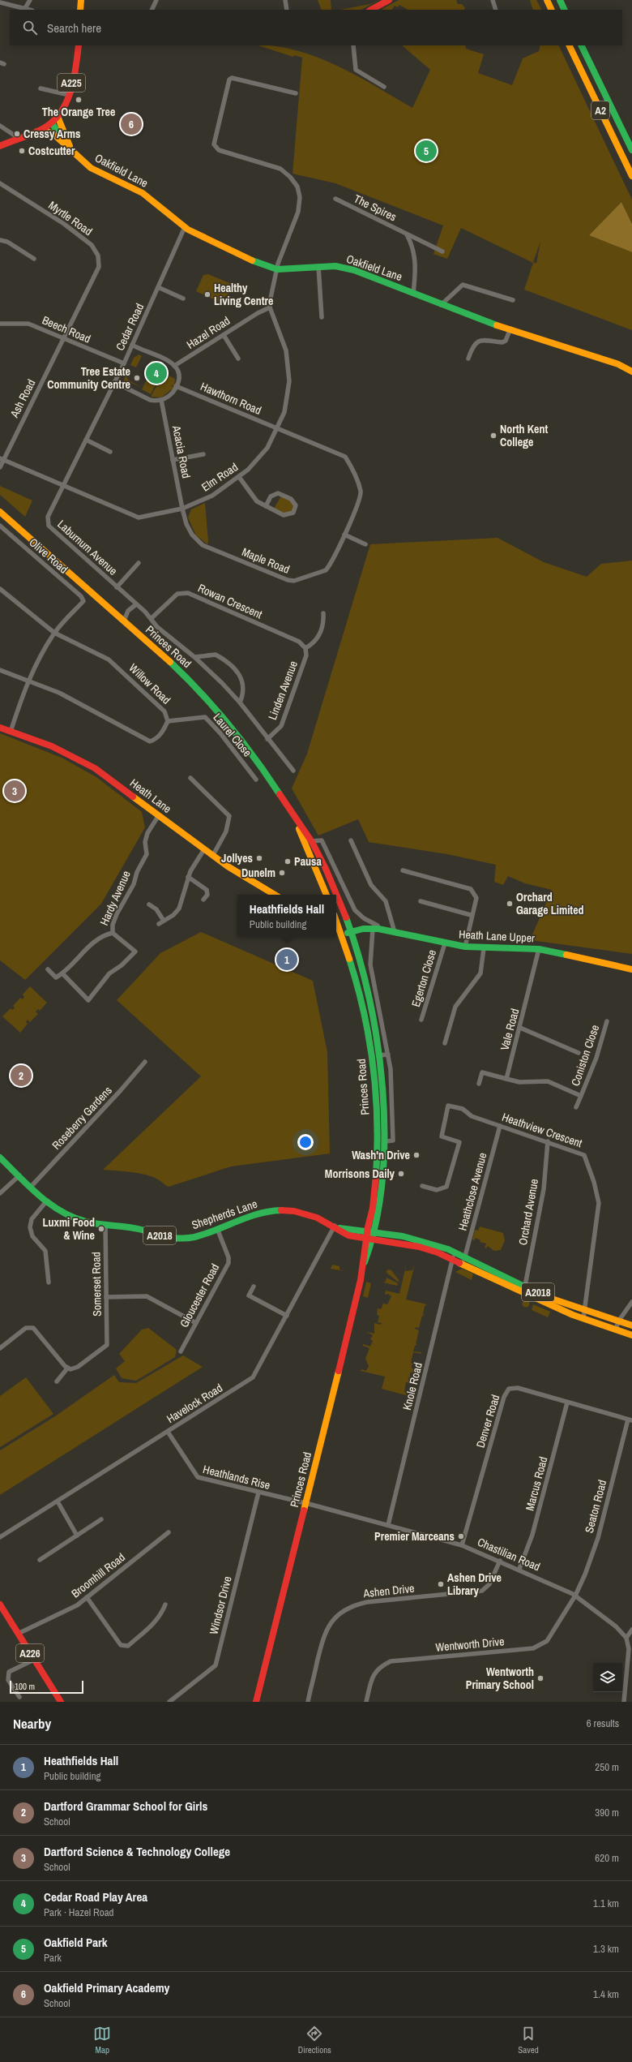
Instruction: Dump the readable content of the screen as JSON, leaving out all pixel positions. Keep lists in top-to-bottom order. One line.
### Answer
{"streets":{"main road":["A225","A2","Oakfield Lane","Princes Road","Heath Lane","Heath Lane Upper","Shepherds Lane","A2018","A226"],"street":["The Spires","Myrtle Road","Cedar Road","Beech Road","Hazel Road","Ash Road","Hawthorn Road","Acacia Road","Elm Road","Laburnum Avenue","Olive Road","Maple Road","Rowan Crescent","Willow Road","Linden Avenue","Laurel Close","Hardy Avenue","Egerton Close","Vale Road","Coniston Close","Roseberry Gardens","Heathview Crescent","Heathclose Avenue","Orchard Avenue","Somerset Road","Gloucester Road","Knole Road","Havelock Road","Denver Road","Heathlands Rise","Marcus Road","Seaton Road","Chastilian Road","Broomhill Road","Ashen Drive","Windsor Drive","Wentworth Drive"]},"crossings":[["A225","Oakfield Lane"],["Oakfield Lane","Cedar Road"],["Myrtle Road","Beech Road"],["Myrtle Road","Ash Road"],["Cedar Road","Beech Road"],["Cedar Road","Elm Road"],["Cedar Road","Laburnum Avenue"],["Beech Road","Ash Road"],["Hazel Road","Elm Road"],["Ash Road","Elm Road"],["Hawthorn Road","Elm Road"],["Hawthorn Road","Maple Road"],["Acacia Road","Elm Road"],["Acacia Road","Maple Road"],["Elm Road","Laburnum Avenue"],["Elm Road","Maple Road"],["Laburnum Avenue","Rowan Crescent"],["Laburnum Avenue","Linden Avenue"],["Olive Road","Willow Road"],["Rowan Crescent","Linden Avenue"],["Princes Road","Heath Lane Upper"],["Princes Road","Shepherds Lane"],["Princes Road","Heathlands Rise"],["Princes Road","Chastilian Road"],["Willow Road","Laurel Close"],["Heath Lane","Hardy Avenue"],["Heath Lane Upper","Egerton Close"],["Heath Lane Upper","Vale Road"],["Vale Road","Coniston Close"],["Roseberry Gardens","Shepherds Lane"],["Heathview Crescent","Heathclose Avenue"],["Heathview Crescent","Orchard Avenue"],["Heathview Crescent","Shepherds Lane"],["Heathclose Avenue","Shepherds Lane"],["Orchard Avenue","Shepherds Lane"],["Shepherds Lane","Somerset Road"],["Shepherds Lane","Gloucester Road"],["Shepherds Lane","Knole Road"],["Shepherds Lane","Havelock Road"],["Knole Road","Chastilian Road"],["Havelock Road","Heathlands Rise"],["Denver Road","Marcus Road"],["Denver Road","Seaton Road"],["Denver Road","Chastilian Road"],["Heathlands Rise","Chastilian Road"],["Heathlands Rise","Windsor Drive"],["Marcus Road","Chastilian Road"],["Seaton Road","Chastilian Road"],["Seaton Road","Wentworth Drive"],["Chastilian Road","Ashen Drive"],["Chastilian Road","Wentworth Drive"],["Broomhill Road","A226"]],"places":["The Orange Tree","Cressy Arms","Costcutter","Healthy Living Centre","Tree Estate Community Centre","North Kent College","Jollyes","Pausa","Dunelm","Orchard Garage Limited","Wash'n Drive","Morrisons Daily","Luxmi Food & Wine","Premier Marceans","Ashen Drive Library","Wentworth Primary School"],"scale_bar":"100 m","page":{"search":"Search here","pins":["6","5","4","3","1","2"],"popup":["Heathfields Hall","Public building"],"scale":"100 m","heading":["Nearby","6 results"],"list":[{"mark":"1","name":"Heathfields Hall","note":"Public building","value":"250 m"},{"mark":"2","name":"Dartford Grammar School for Girls","note":"School","value":"390 m"},{"mark":"3","name":"Dartford Science & Technology College","note":"School","value":"620 m"},{"mark":"4","name":"Cedar Road Play Area","note":"Park · Hazel Road","value":"1.1 km"},{"mark":"5","name":"Oakfield Park","note":"Park","value":"1.3 km"},{"mark":"6","name":"Oakfield Primary Academy","note":"School","value":"1.4 km"}],"nav":["Map","Directions","Saved"]}}
